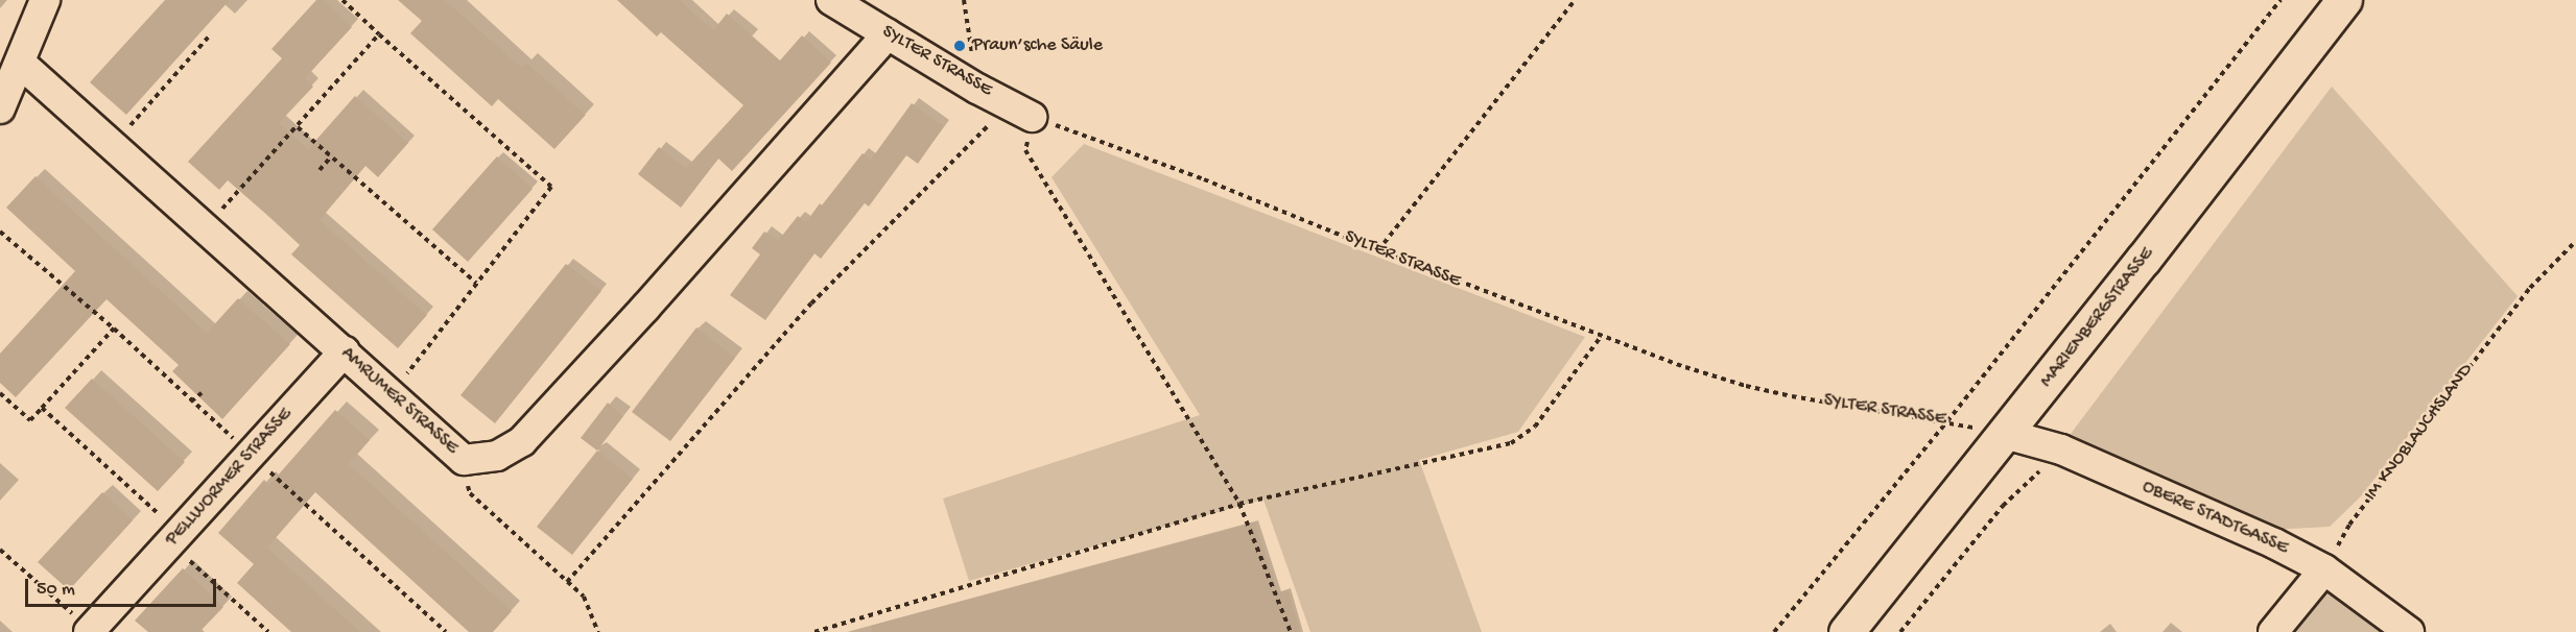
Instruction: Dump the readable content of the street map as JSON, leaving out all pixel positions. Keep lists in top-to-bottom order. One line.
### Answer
{"streets":{"main road":["MARIENBERGSTRASSE"],"street":["SYLTER STRASSE","AMRUMER STRASSE","PELLWORMER STRASSE","OBERE STADTGASSE"],"path":["IM KNOBLAUCHSLAND"]},"crossings":[["SYLTER STRASSE","MARIENBERGSTRASSE"],["SYLTER STRASSE","AMRUMER STRASSE"],["SYLTER STRASSE","OBERE STADTGASSE"],["MARIENBERGSTRASSE","OBERE STADTGASSE"],["AMRUMER STRASSE","PELLWORMER STRASSE"],["IM KNOBLAUCHSLAND","OBERE STADTGASSE"]],"places":["Praun’sche Säule"],"scale_bar":"50 m"}
